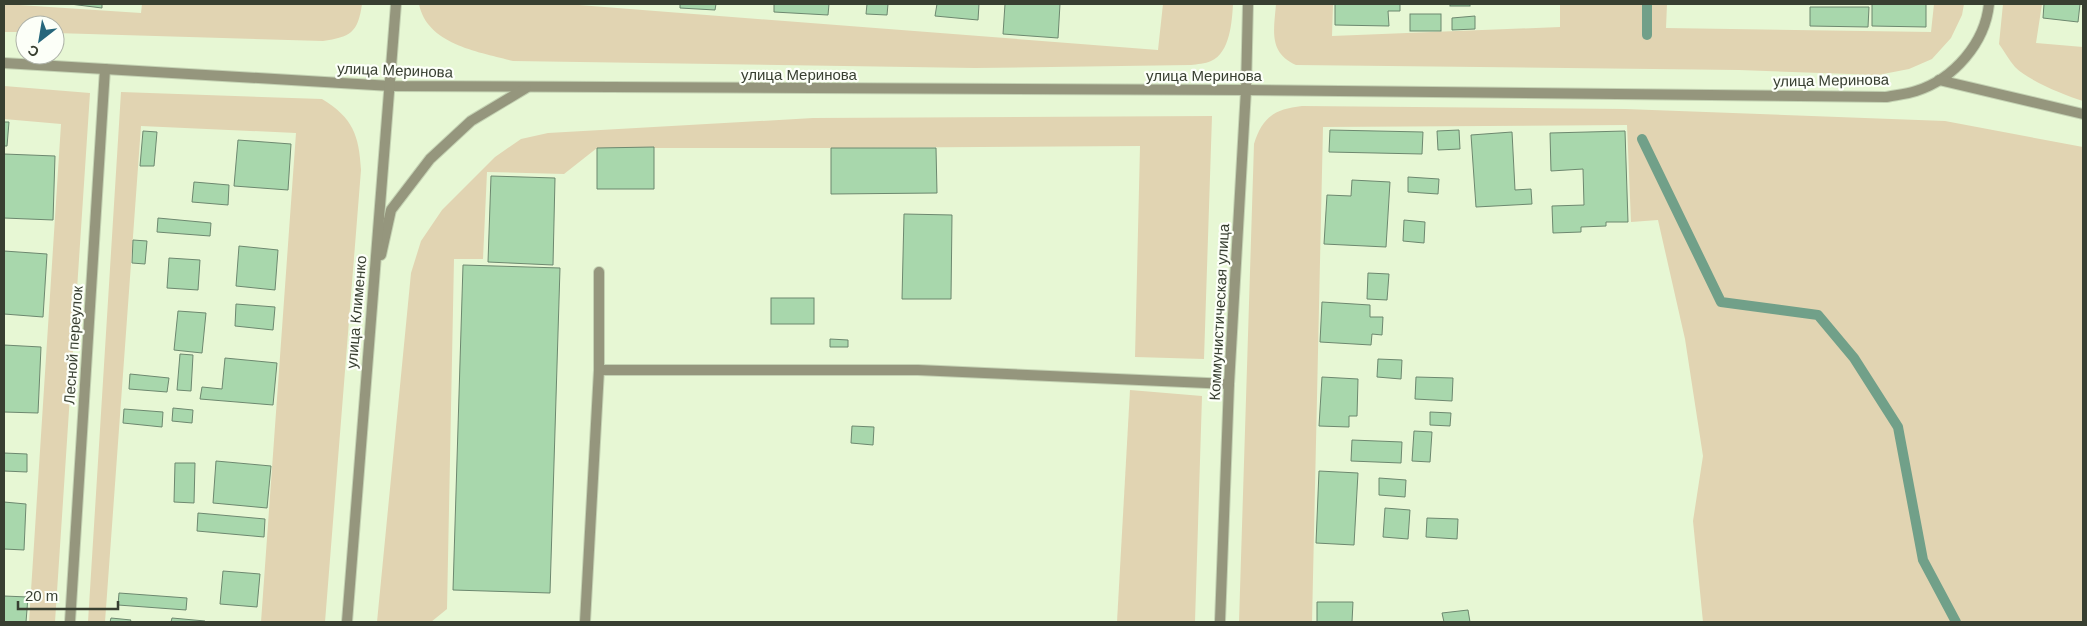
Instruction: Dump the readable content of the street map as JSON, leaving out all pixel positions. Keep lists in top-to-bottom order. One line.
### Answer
{"streets":{"street":["улица Меринова","улица Клименко","Коммунистическая улица","Лесной переулок"]},"crossings":[["улица Меринова","улица Клименко"],["улица Меринова","Коммунистическая улица"],["улица Меринова","Лесной переулок"]],"scale_bar":"20 m","north":"bottom left"}
